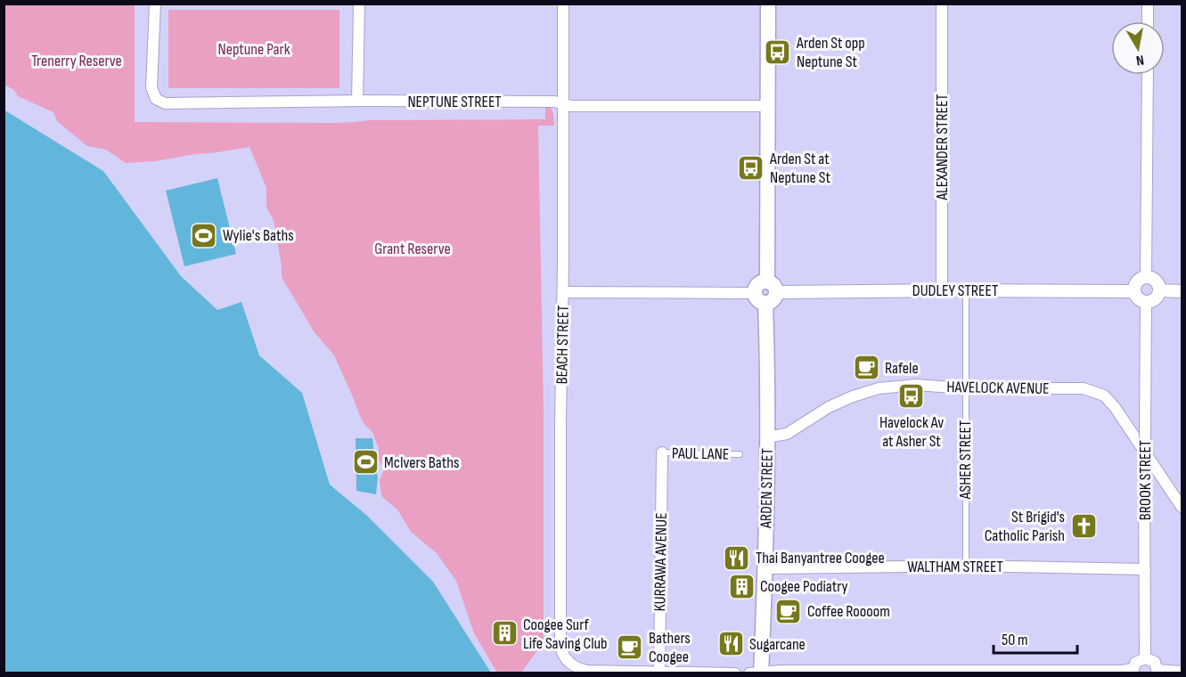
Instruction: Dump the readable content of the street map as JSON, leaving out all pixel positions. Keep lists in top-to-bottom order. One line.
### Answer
{"streets":{"main road":["ARDEN STREET"],"street":["NEPTUNE STREET","ALEXANDER STREET","DUDLEY STREET","BEACH STREET","HAVELOCK AVENUE","BROOK STREET","KURRAWA AVENUE","WALTHAM STREET"],"lane":["PAUL LANE","ASHER STREET"]},"crossings":[["NEPTUNE STREET","BEACH STREET"],["ALEXANDER STREET","DUDLEY STREET"],["DUDLEY STREET","ASHER STREET"],["DUDLEY STREET","BROOK STREET"],["BEACH STREET","KURRAWA AVENUE"],["HAVELOCK AVENUE","ASHER STREET"],["HAVELOCK AVENUE","ARDEN STREET"],["PAUL LANE","KURRAWA AVENUE"],["ASHER STREET","WALTHAM STREET"],["BROOK STREET","WALTHAM STREET"],["ARDEN STREET","WALTHAM STREET"]],"parks":["Neptune Park","Trenerry Reserve","Grant Reserve"],"places":{"bus stop":["Arden St opp Neptune St","Arden St at Neptune St","Havelock Av at Asher St"],"sports":["Wylie's Baths","McIvers Baths"],"cafe":["Rafele","Coffee Roooom","Bathers Coogee"],"church":["St Brigid's Catholic Parish"],"restaurant":["Thai Banyantree Coogee","Sugarcane"],"building":["Coogee Podiatry","Coogee Surf Life Saving Club"]},"scale_bar":"50 m","north":"bottom"}
